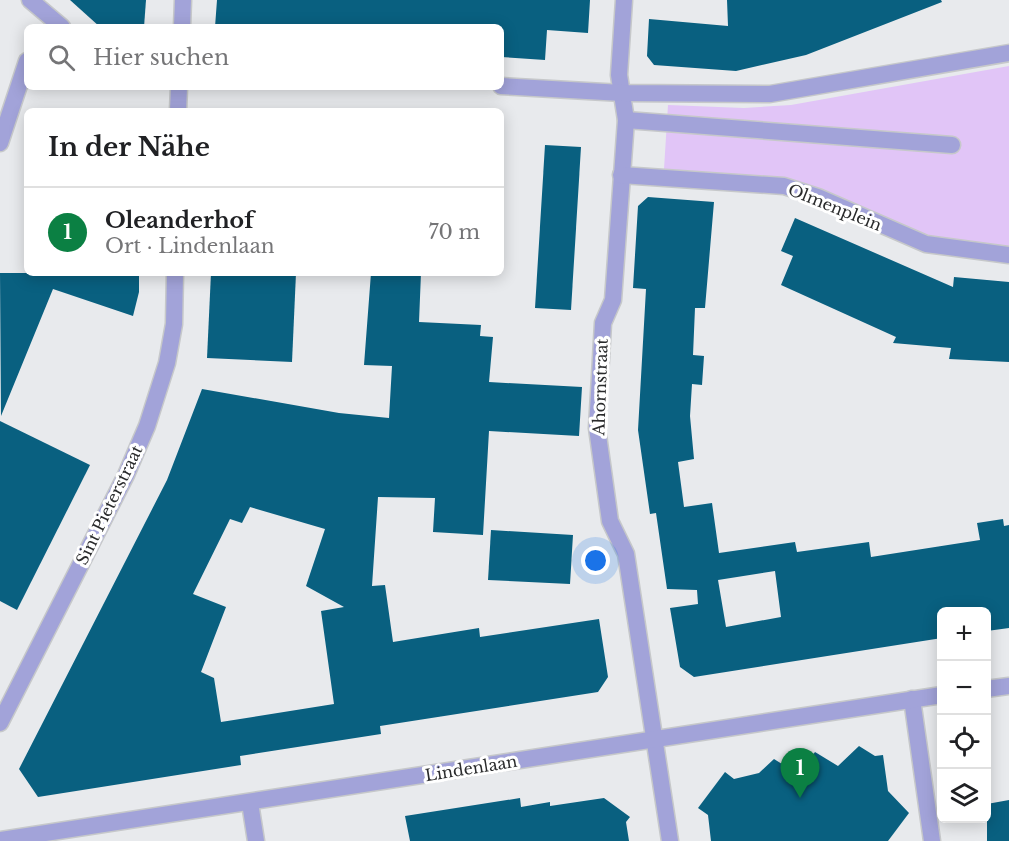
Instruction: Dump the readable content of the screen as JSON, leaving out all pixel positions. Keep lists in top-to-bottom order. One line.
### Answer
{"streets":{"street":["Olmenplein","Ahornstraat","Sint Pieterstraat","Lindenlaan"]},"crossings":[["Olmenplein","Ahornstraat"],["Ahornstraat","Lindenlaan"]],"page":{"search":"Hier suchen","heading":"In der Nähe","list":[{"mark":"1","name":"Oleanderhof","note":"Ort · Lindenlaan","value":"70 m"}],"map_buttons":["+","−"],"pins":"1"}}
